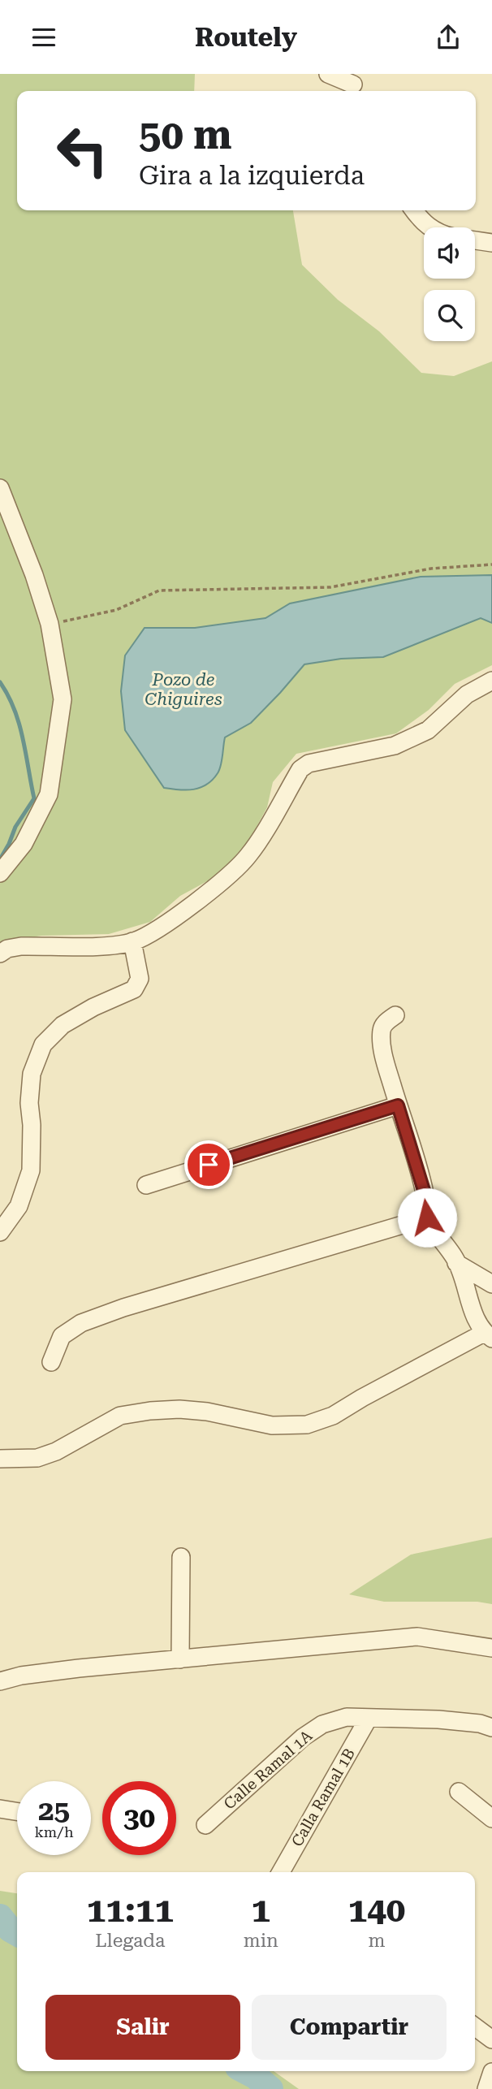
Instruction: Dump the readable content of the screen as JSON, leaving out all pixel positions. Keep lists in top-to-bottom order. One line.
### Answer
{"streets":{"street":["Calle Ramal 1A","Calla Ramal 1B"]},"crossings":[["Calle Ramal 1A","Calla Ramal 1B"]],"water":["Pozo de Chiguires"],"page":{"header":"Routely","turn":["50 m","Gira a la izquierda"],"speed":"25 km/h","limit":"30","eta":["11:11","Llegada","1","min","140","m"],"buttons":["Salir","Compartir"]}}
